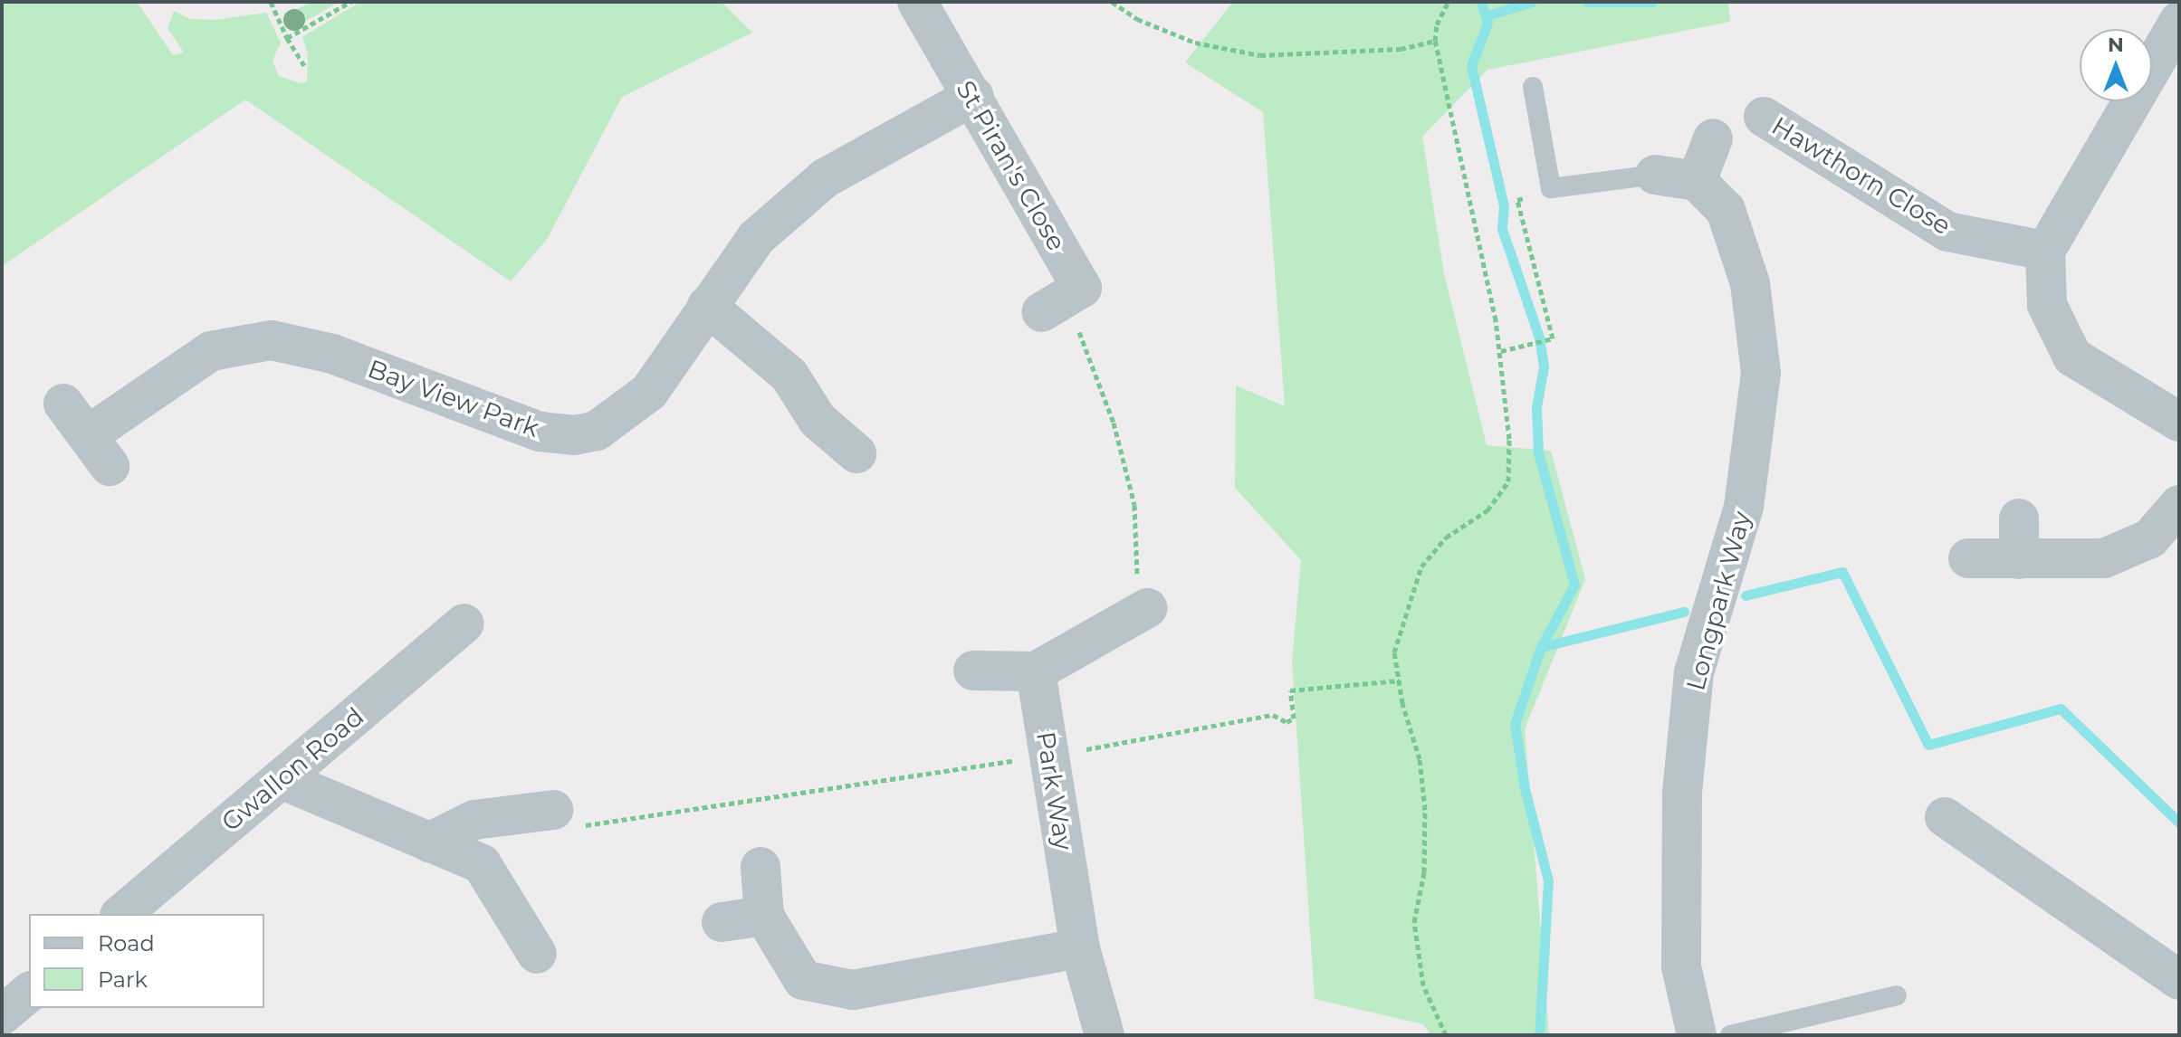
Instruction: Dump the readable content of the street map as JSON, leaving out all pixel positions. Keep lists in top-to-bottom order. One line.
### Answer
{"streets":{"street":["St Piran's Close","Hawthorn Close","Bay View Park","Longpark Way","Gwallon Road","Park Way"]},"crossings":[["St Piran's Close","Bay View Park"]],"legend":["Road","Park"],"north":"top"}
